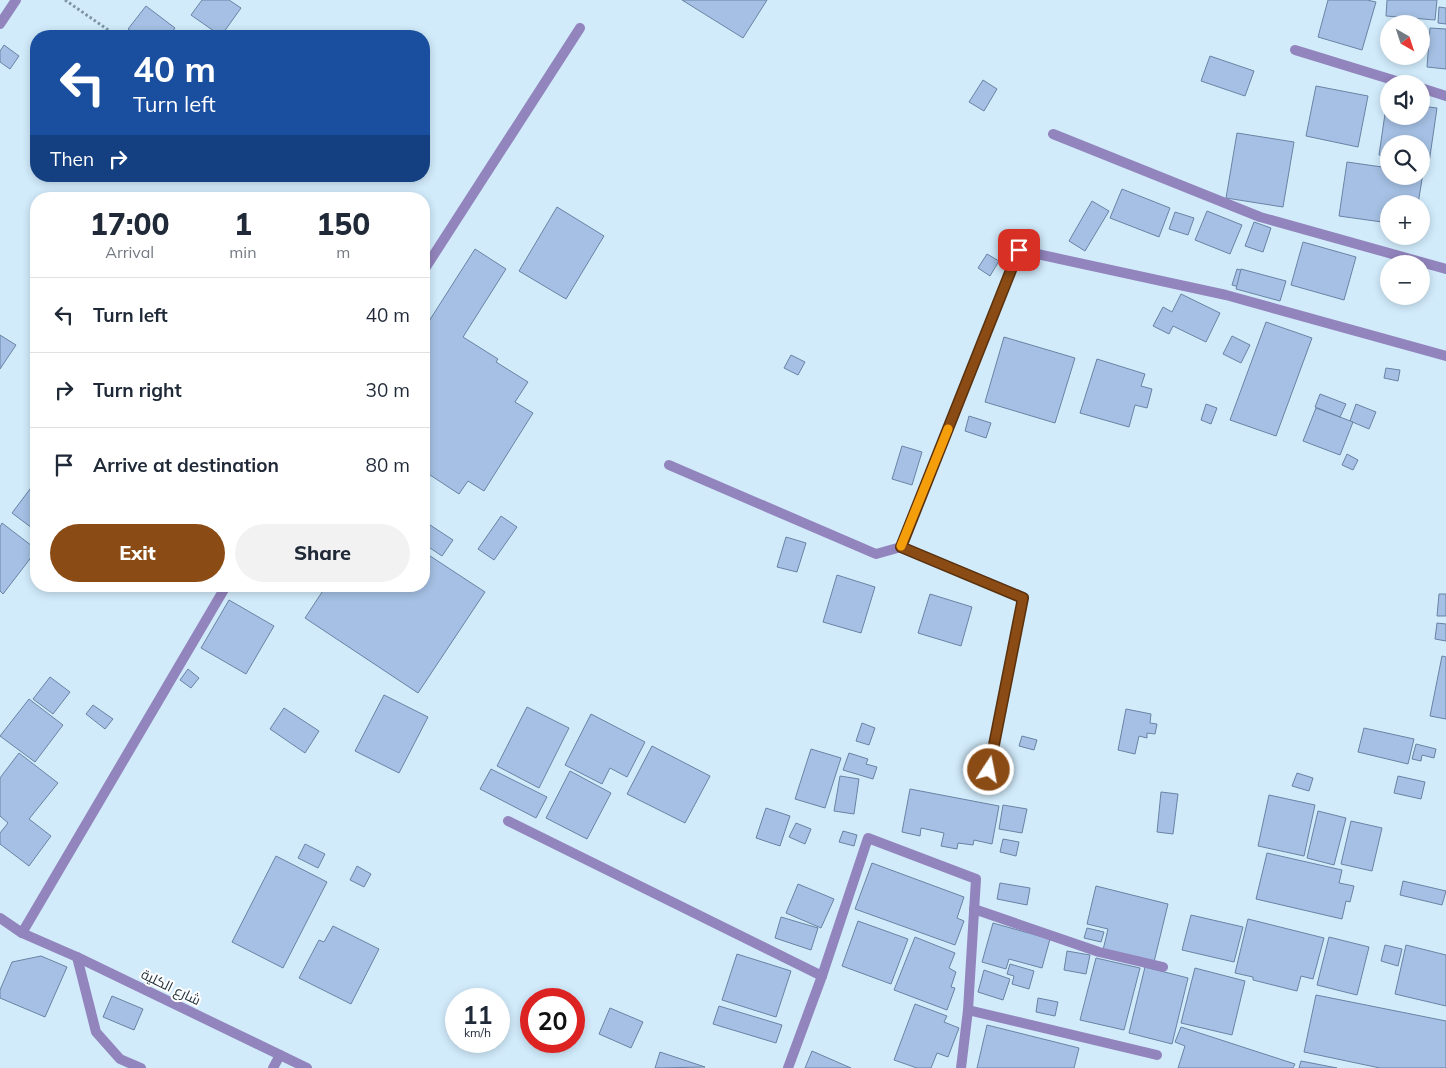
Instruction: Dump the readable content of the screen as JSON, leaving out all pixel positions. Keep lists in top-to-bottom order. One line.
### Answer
{"streets":{"street":["شارع الكلية"]},"north":"bottom right","page":{"map_buttons":["+","−"],"turn":["40 m","Turn left"],"then":"Then","eta":["17:00","Arrival","1","min","150","m"],"list":[{"name":"Turn left","value":"40 m"},{"name":"Turn right","value":"30 m"},{"name":"Arrive at destination","value":"80 m"}],"buttons":["Exit","Share"],"speed":"11 km/h","limit":"20"}}
